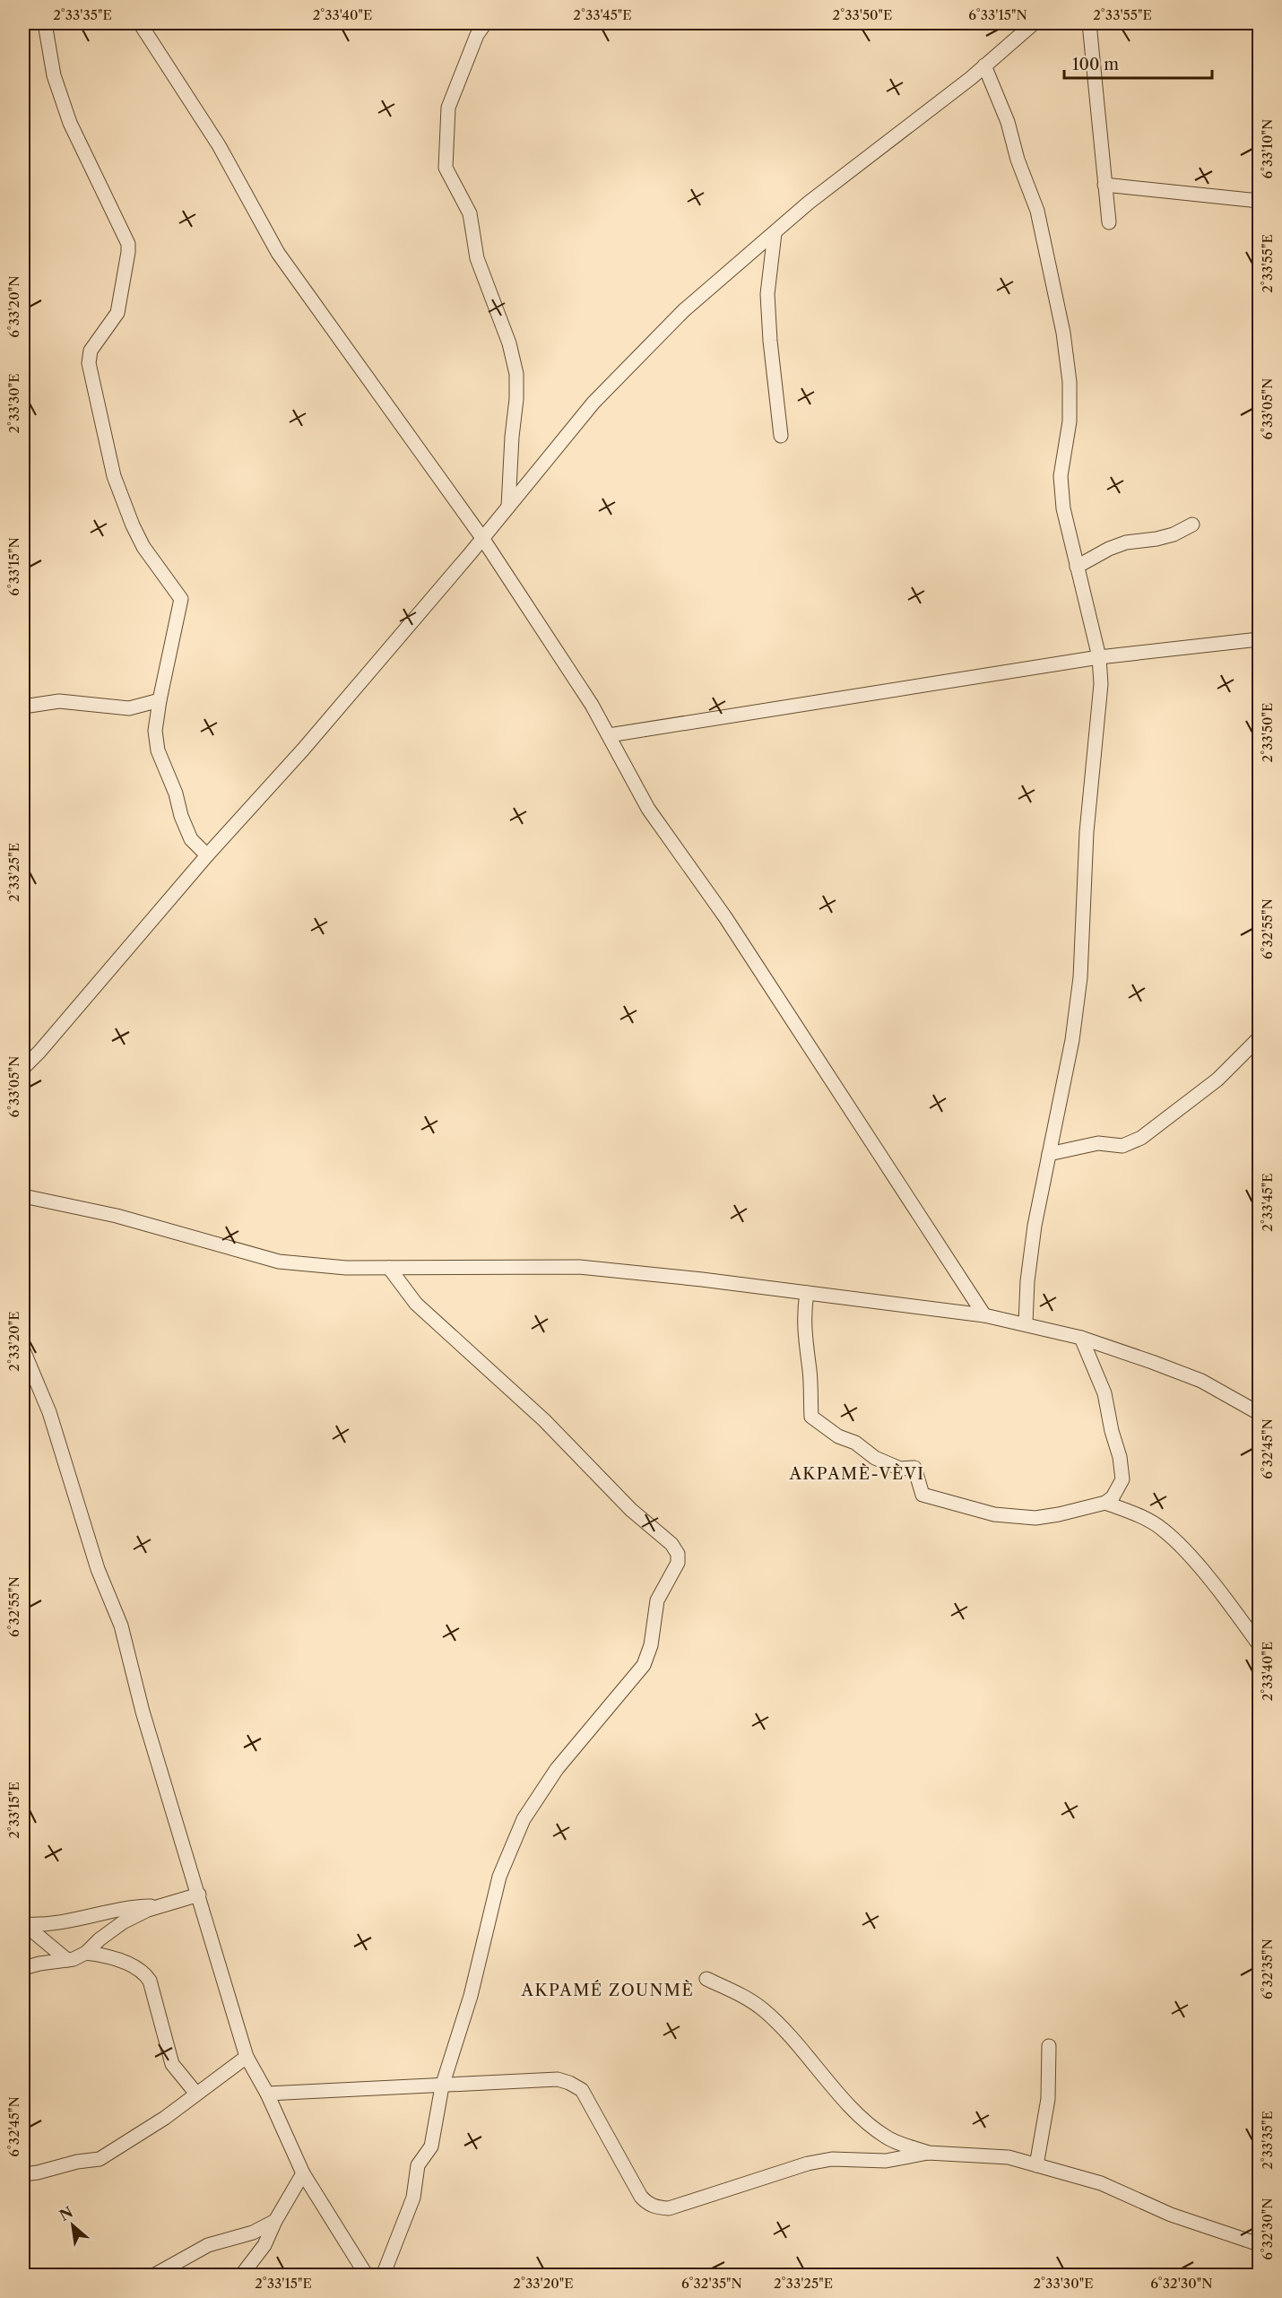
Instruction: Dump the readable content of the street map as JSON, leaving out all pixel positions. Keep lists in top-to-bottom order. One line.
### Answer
{"districts":["AKPAMÈ-VÈVI","AKPAMÉ ZOUNMÈ"],"scale_bar":"100 m","north":"top left","coordinates":["2°33'35\"E","2°33'40\"E","2°33'45\"E","2°33'50\"E","6°33'15\"N","2°33'55\"E","6°33'10\"N","6°33'20\"N","2°33'30\"E","6°33'05\"N","2°33'25\"E","6°32'55\"N","2°33'20\"E","6°32'45\"N","2°33'15\"E","6°32'35\"N","6°32'30\"N"]}
